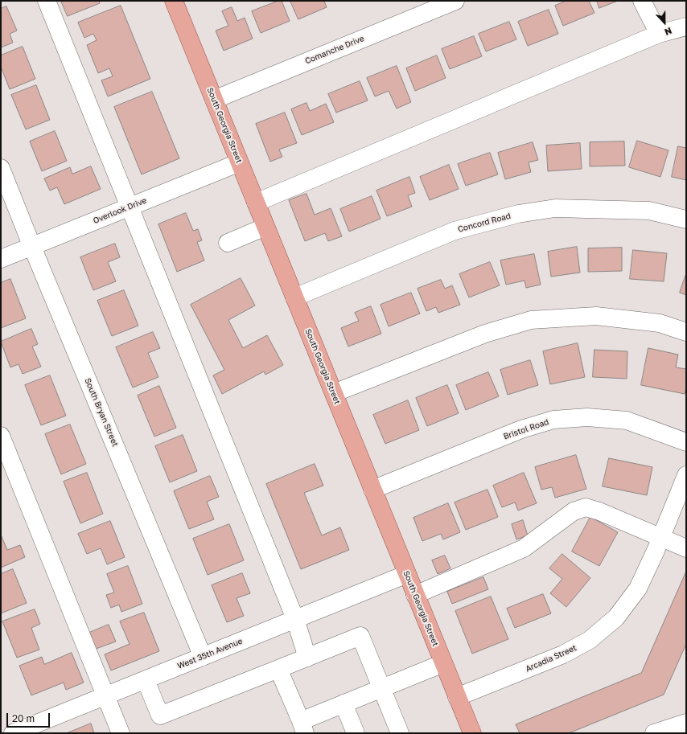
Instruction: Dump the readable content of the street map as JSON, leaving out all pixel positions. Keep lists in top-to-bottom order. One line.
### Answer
{"streets":{"main road":["South Georgia Street"],"street":["Comanche Drive","Overlook Drive","Concord Road","South Bryan Street","Bristol Road","West 35th Avenue","Arcadia Street"]},"crossings":[["Comanche Drive","South Georgia Street"],["South Georgia Street","Overlook Drive"],["South Georgia Street","Concord Road"],["South Georgia Street","Bristol Road"],["South Georgia Street","West 35th Avenue"],["South Georgia Street","Arcadia Street"],["Overlook Drive","South Bryan Street"],["South Bryan Street","West 35th Avenue"]],"scale_bar":"20 m","north":"bottom"}
